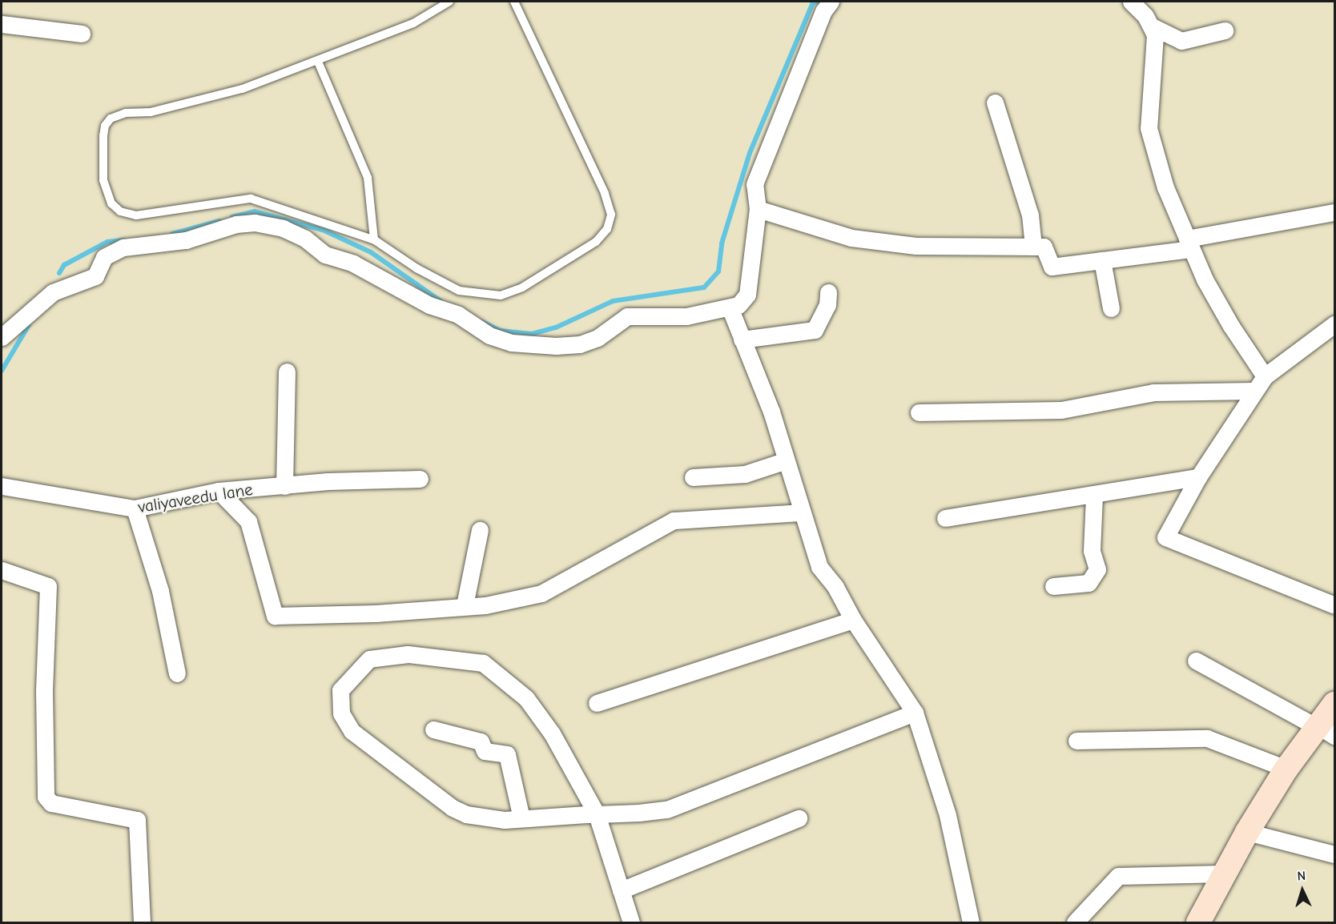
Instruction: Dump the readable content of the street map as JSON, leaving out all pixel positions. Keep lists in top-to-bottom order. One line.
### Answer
{"streets":{"street":["valiyaveedu lane"]},"north":"top"}
